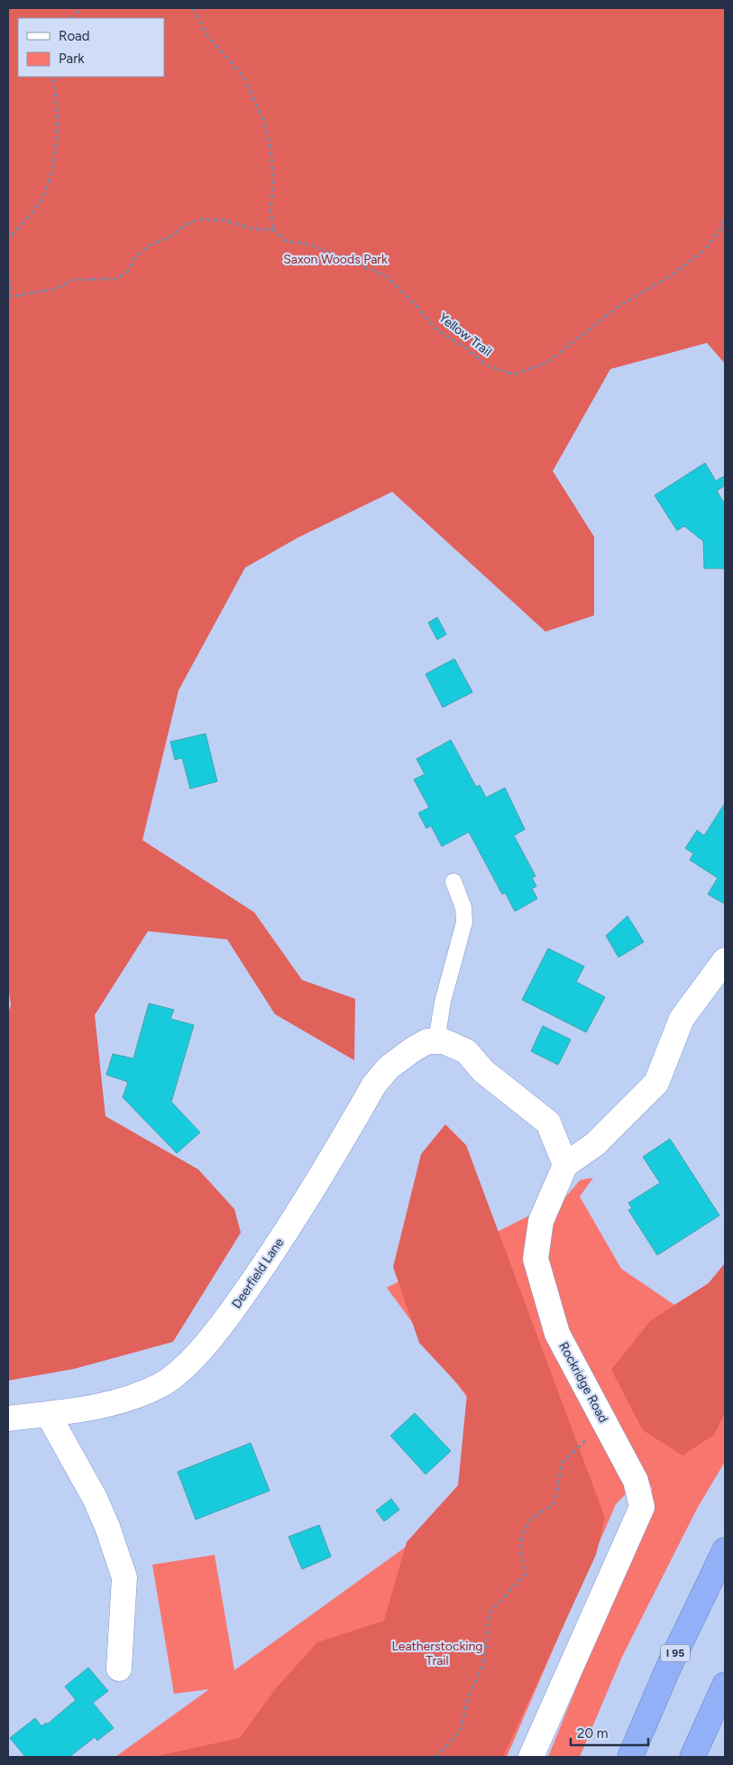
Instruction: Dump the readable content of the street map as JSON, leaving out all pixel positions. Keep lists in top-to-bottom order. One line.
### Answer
{"streets":{"highway":["I 95"],"street":["Deerfield Lane","Rockridge Road"],"path":["Yellow Trail"]},"parks":["Saxon Woods Park","Leatherstocking Trail"],"legend":["Road","Park"],"scale_bar":"20 m"}
